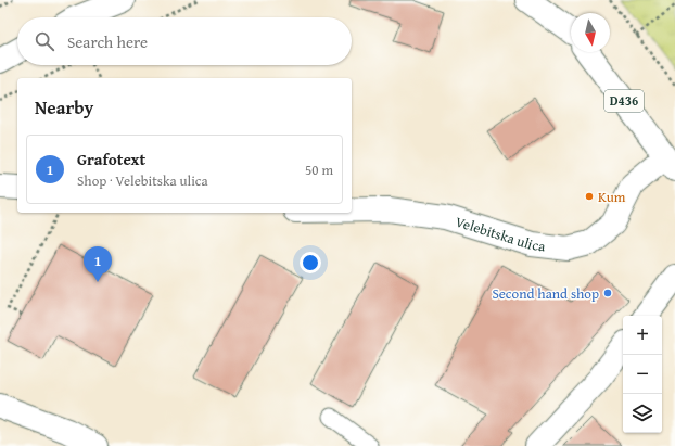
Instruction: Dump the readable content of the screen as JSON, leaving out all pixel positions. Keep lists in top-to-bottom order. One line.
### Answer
{"streets":{"street":["D436","Velebitska ulica"]},"crossings":[["D436","Velebitska ulica"]],"places":["Kum","Second hand shop"],"north":"bottom","page":{"search":"Search here","heading":"Nearby","list":[{"mark":"1","name":"Grafotext","note":"Shop · Velebitska ulica","value":"50 m"}],"pins":"1","map_buttons":["+","−"]}}
